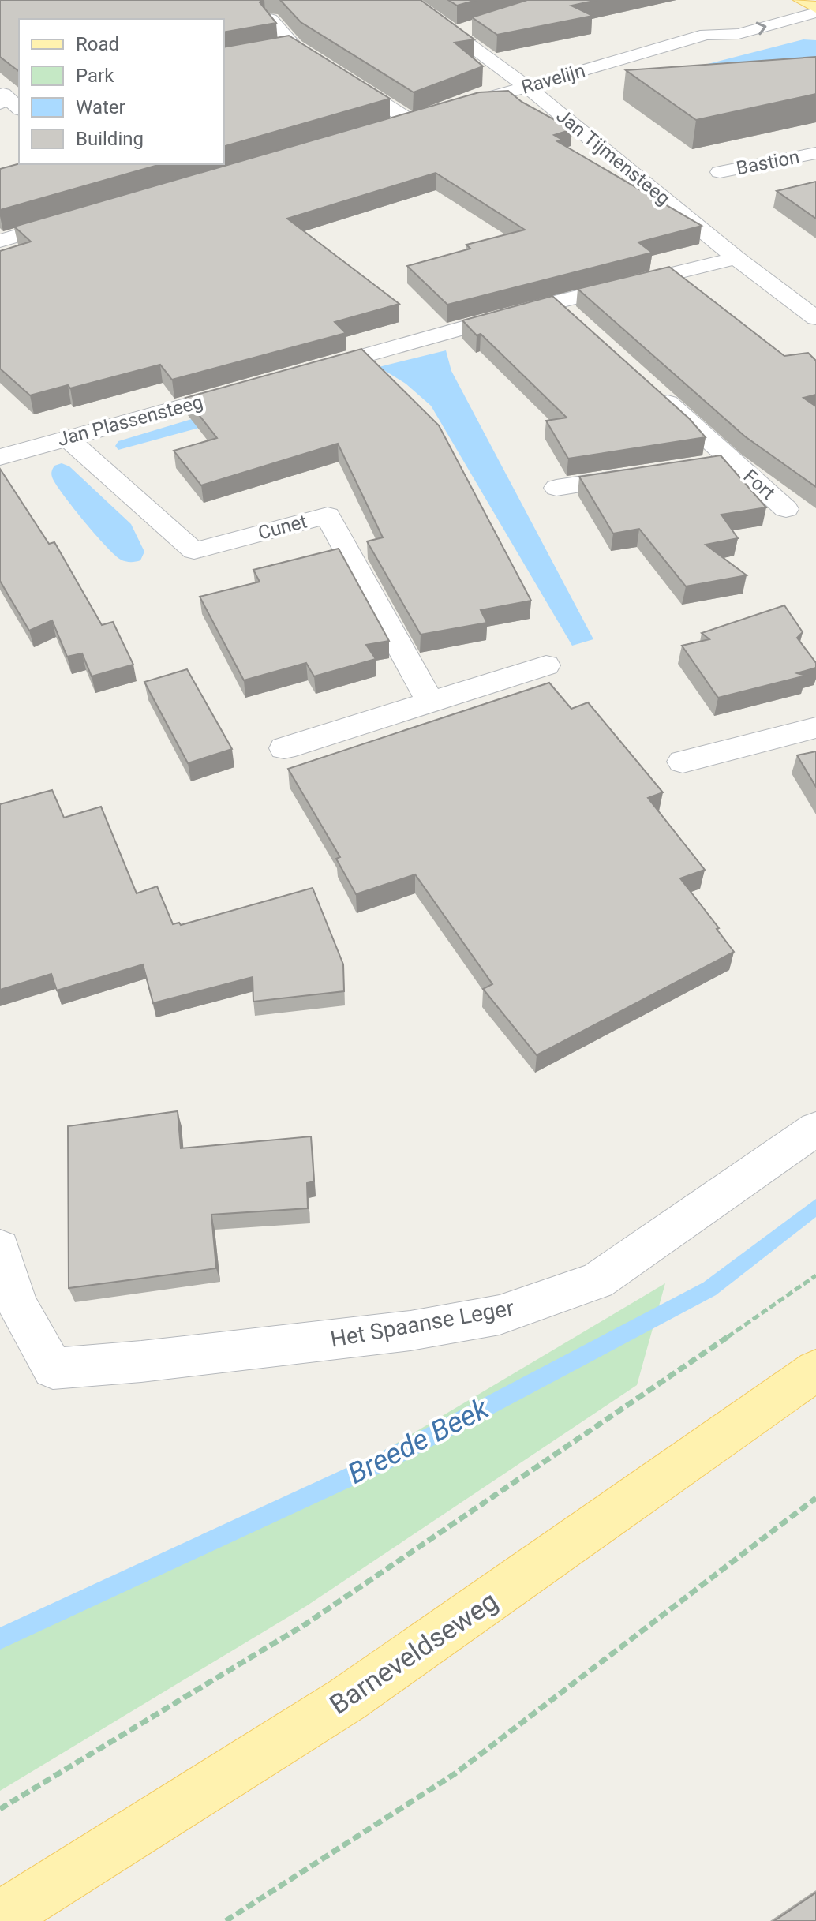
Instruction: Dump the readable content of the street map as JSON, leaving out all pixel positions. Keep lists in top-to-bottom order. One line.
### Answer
{"streets":{"main road":["Barneveldseweg"],"street":["Ravelijn","Jan Tijmensteeg","Bastion","Jan Plassensteeg","Fort","Cunet","Het Spaanse Leger"]},"crossings":[["Ravelijn","Jan Tijmensteeg"],["Jan Plassensteeg","Cunet"]],"water":["Breede Beek"],"legend":["Road","Park","Water","Building"]}
